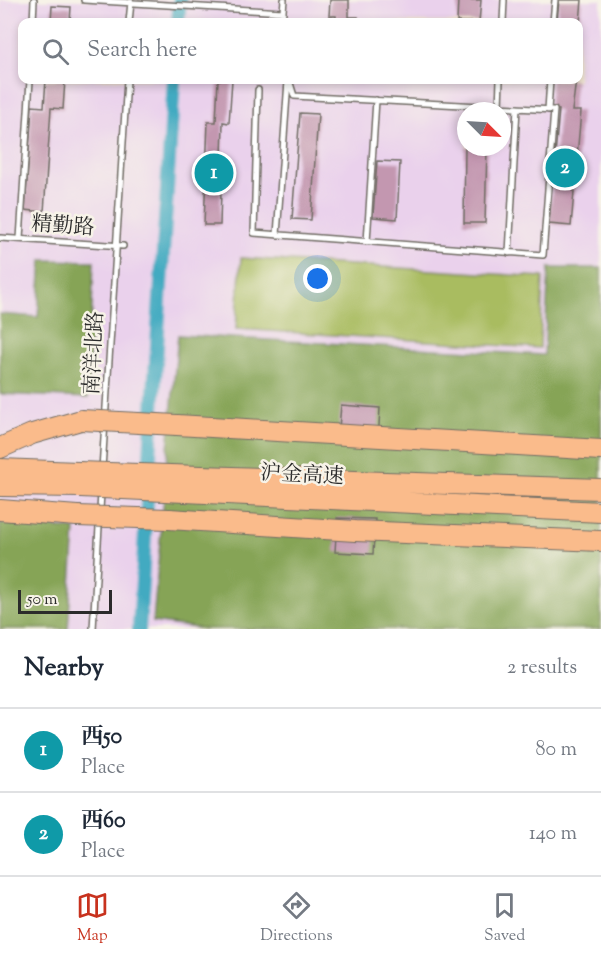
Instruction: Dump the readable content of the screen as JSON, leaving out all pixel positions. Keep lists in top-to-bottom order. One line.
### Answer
{"streets":{"highway":["沪金高速"],"lane":["精勤路","南洋北路"]},"crossings":[["精勤路","南洋北路"]],"scale_bar":"50 m","north":"bottom right","page":{"search":"Search here","pins":["2","1"],"scale":"50 m","heading":["Nearby","2 results"],"list":[{"mark":"1","name":"西50","note":"Place","value":"80 m"},{"mark":"2","name":"西60","note":"Place","value":"140 m"}],"nav":["Map","Directions","Saved"]}}
